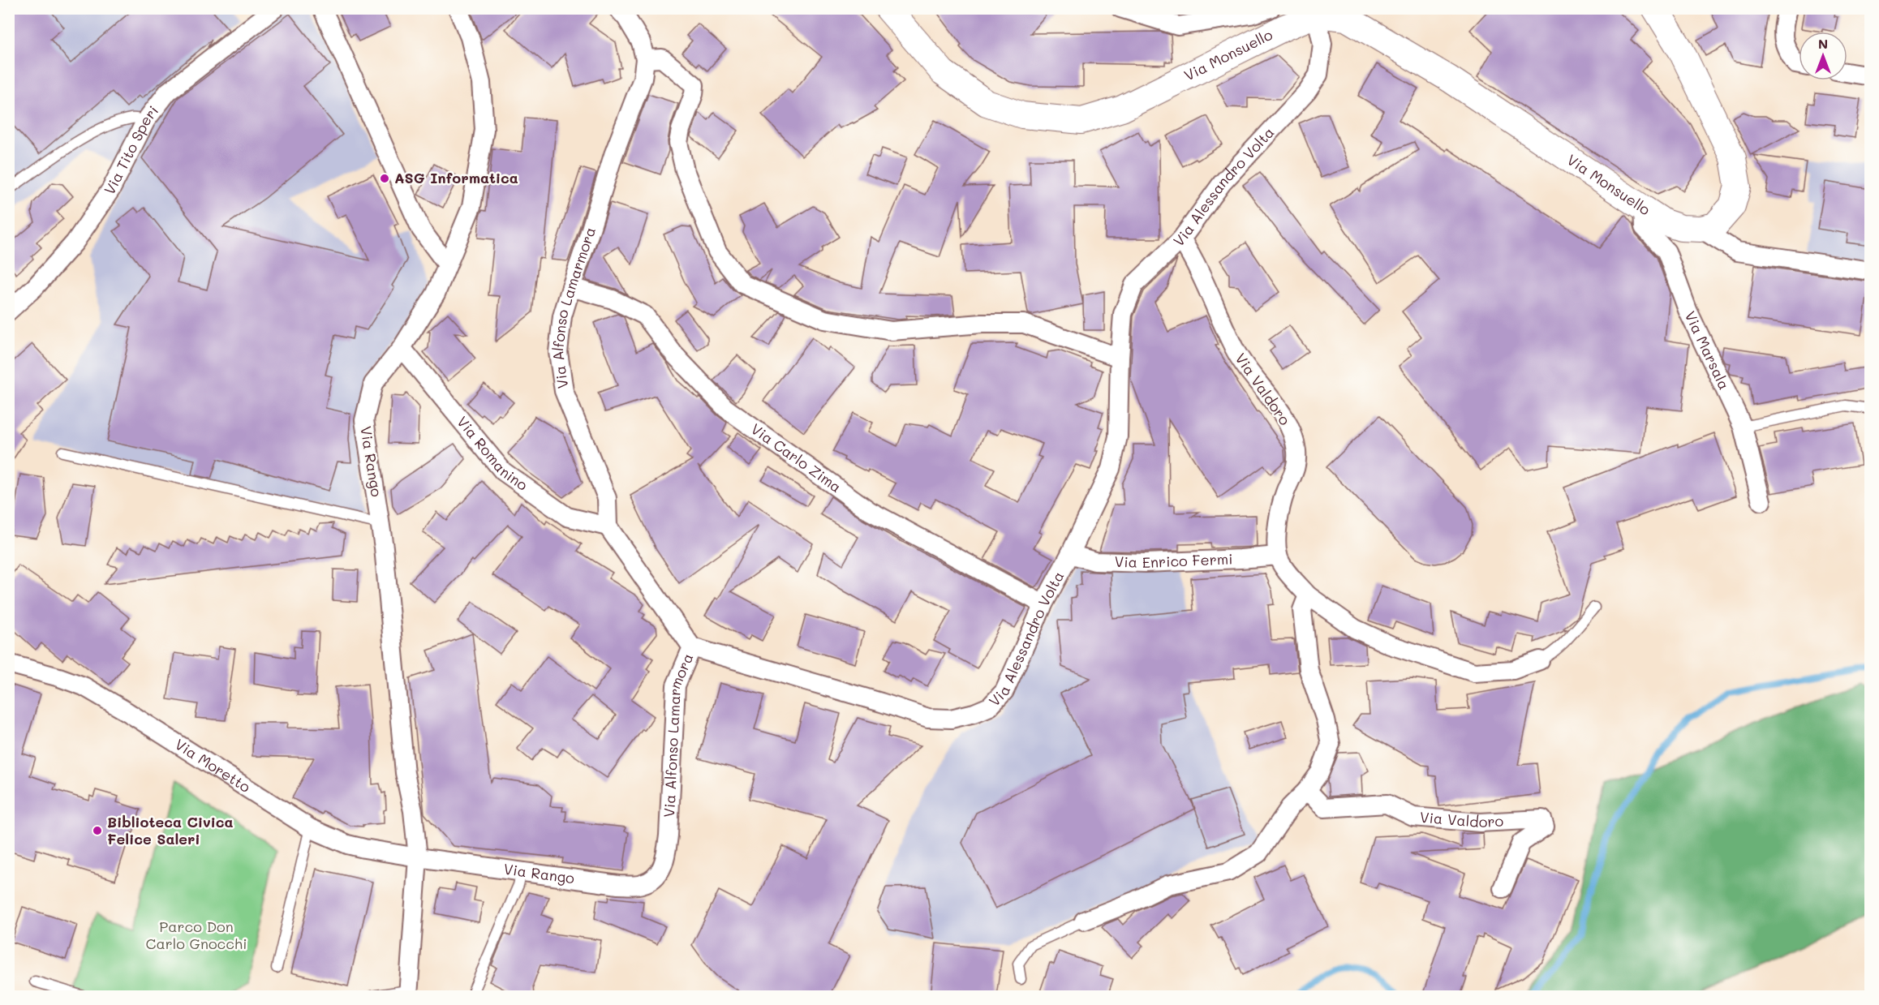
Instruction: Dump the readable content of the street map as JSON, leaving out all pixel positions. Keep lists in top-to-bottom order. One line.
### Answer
{"streets":{"main road":["Via Monsuello"],"street":["Via Tito Speri","Via Alessandro Volta","Via Alfonso Lamarmora","Via Marsala","Via Valdoro","Via Romanino","Via Carlo Zima","Via Rango","Via Enrico Fermi","Via Moretto"]},"crossings":[["Via Monsuello","Via Alessandro Volta"],["Via Monsuello","Via Marsala"],["Via Alessandro Volta","Via Alfonso Lamarmora"],["Via Alessandro Volta","Via Valdoro"],["Via Alessandro Volta","Via Carlo Zima"],["Via Alessandro Volta","Via Enrico Fermi"],["Via Alfonso Lamarmora","Via Romanino"],["Via Alfonso Lamarmora","Via Carlo Zima"],["Via Alfonso Lamarmora","Via Rango"],["Via Valdoro","Via Enrico Fermi"],["Via Romanino","Via Rango"],["Via Rango","Via Moretto"]],"parks":["Parco Don Carlo Gnocchi"],"places":["ASG Informatica","Biblioteca Civica Felice Saleri"],"north":"top"}
